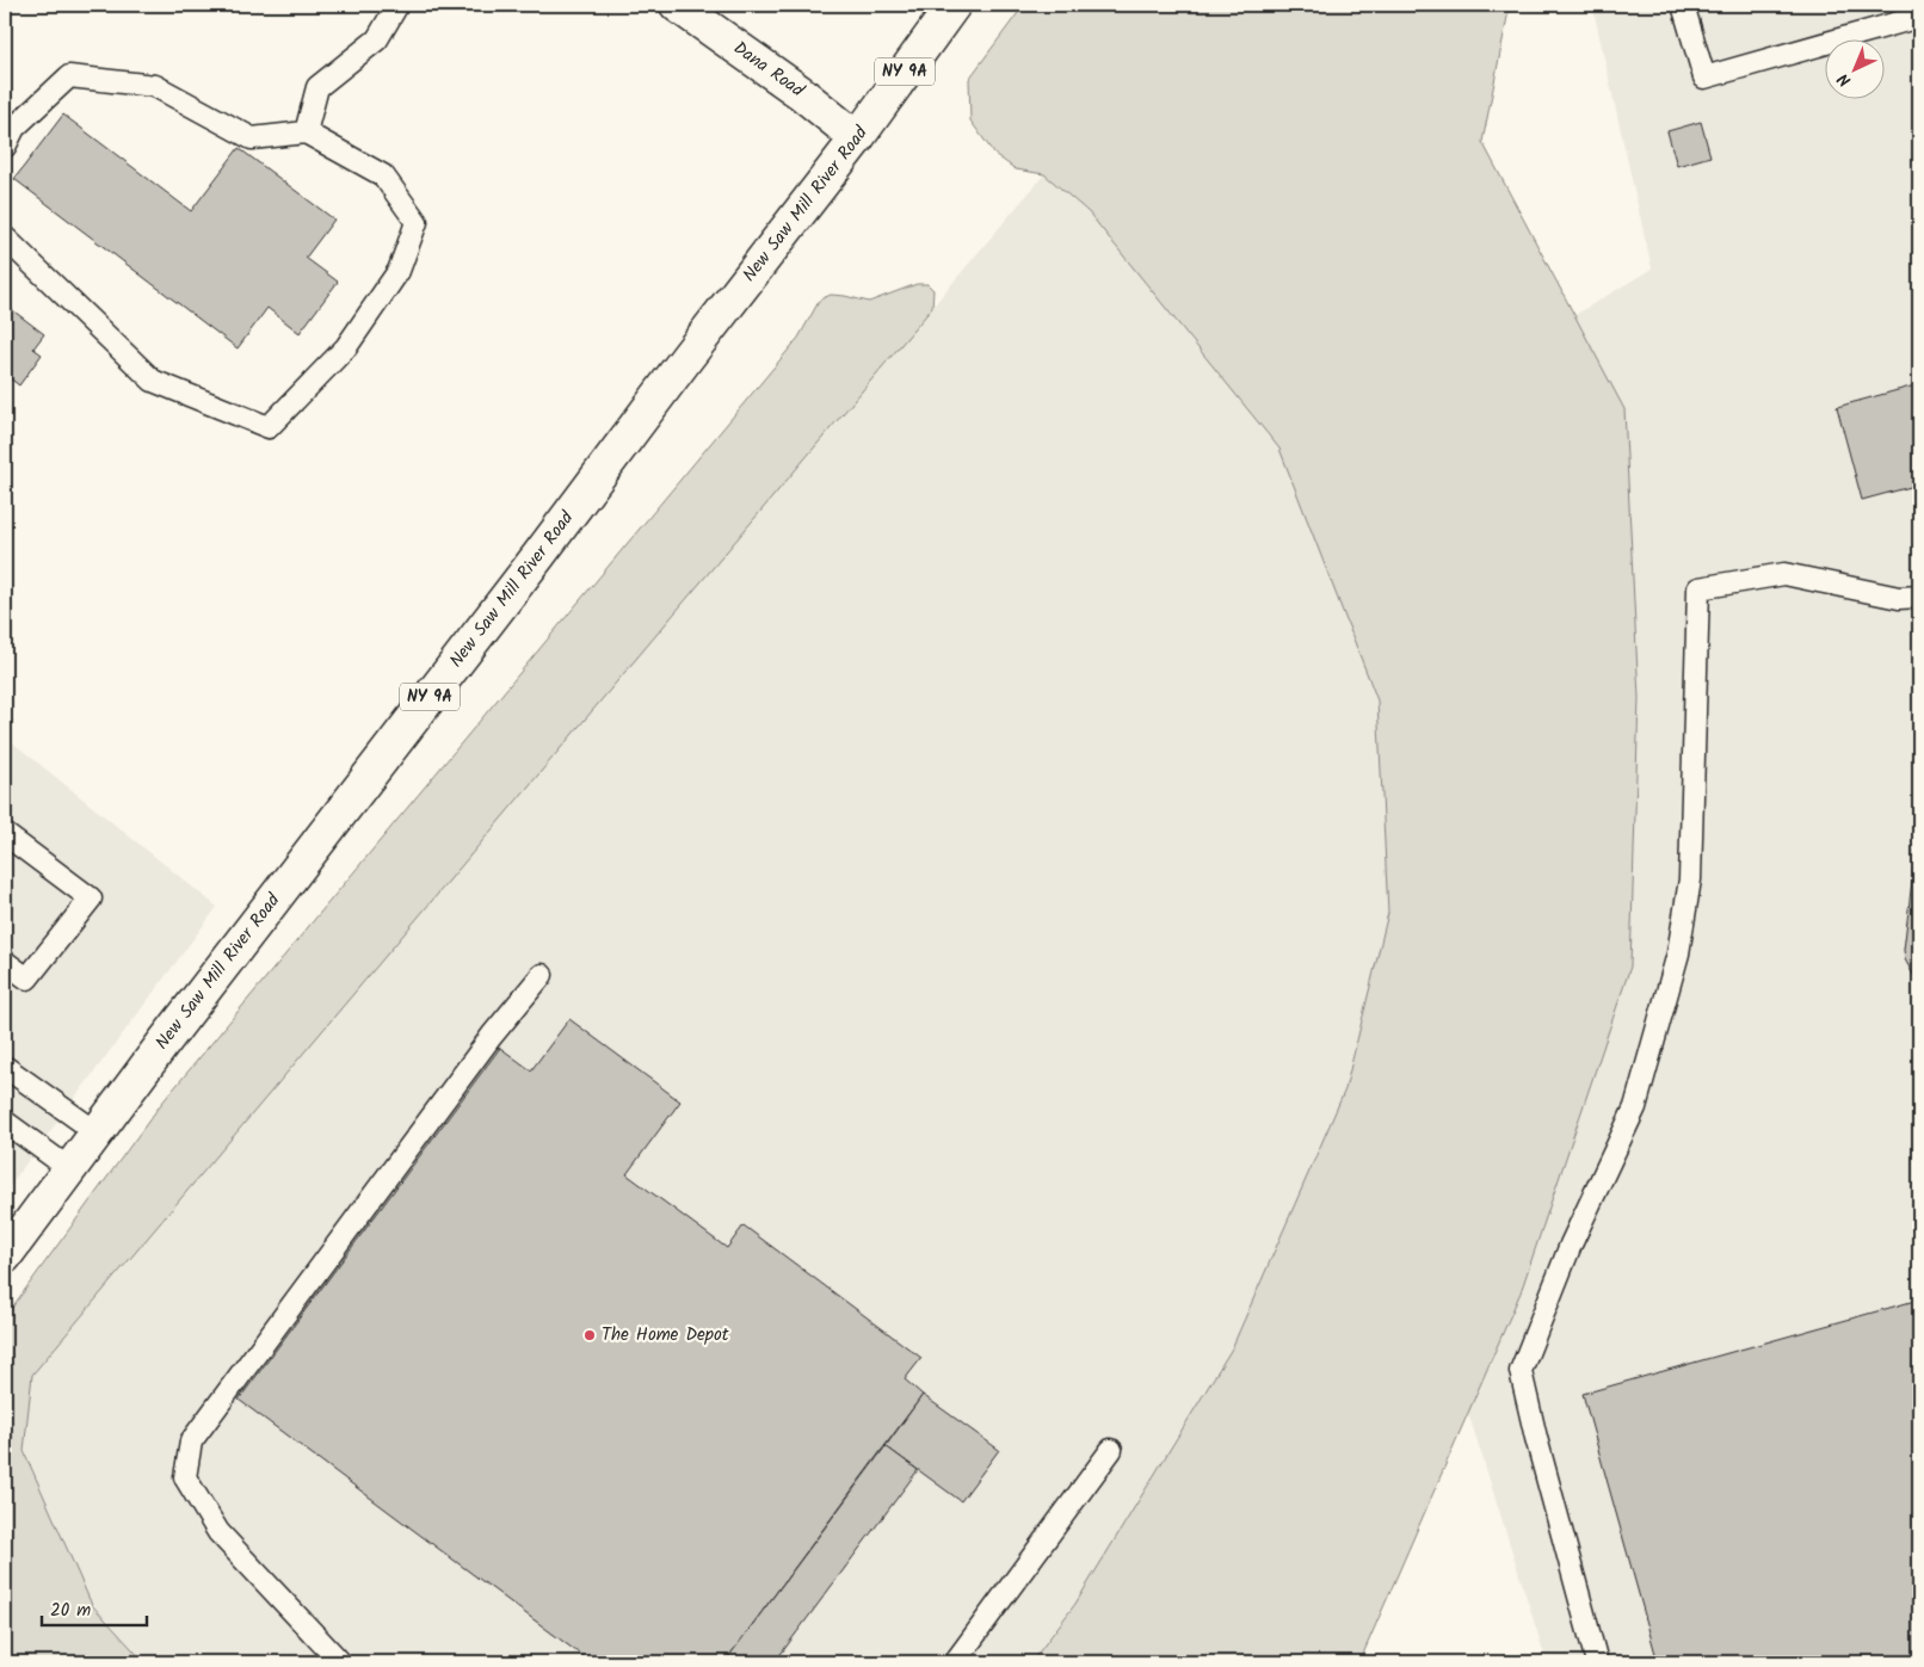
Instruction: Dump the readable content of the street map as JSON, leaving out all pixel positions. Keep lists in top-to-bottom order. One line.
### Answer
{"streets":{"main road":["Dana Road","NY 9A","New Saw Mill River Road"]},"crossings":[["Dana Road","New Saw Mill River Road"]],"places":["The Home Depot"],"scale_bar":"20 m","north":"bottom left"}
